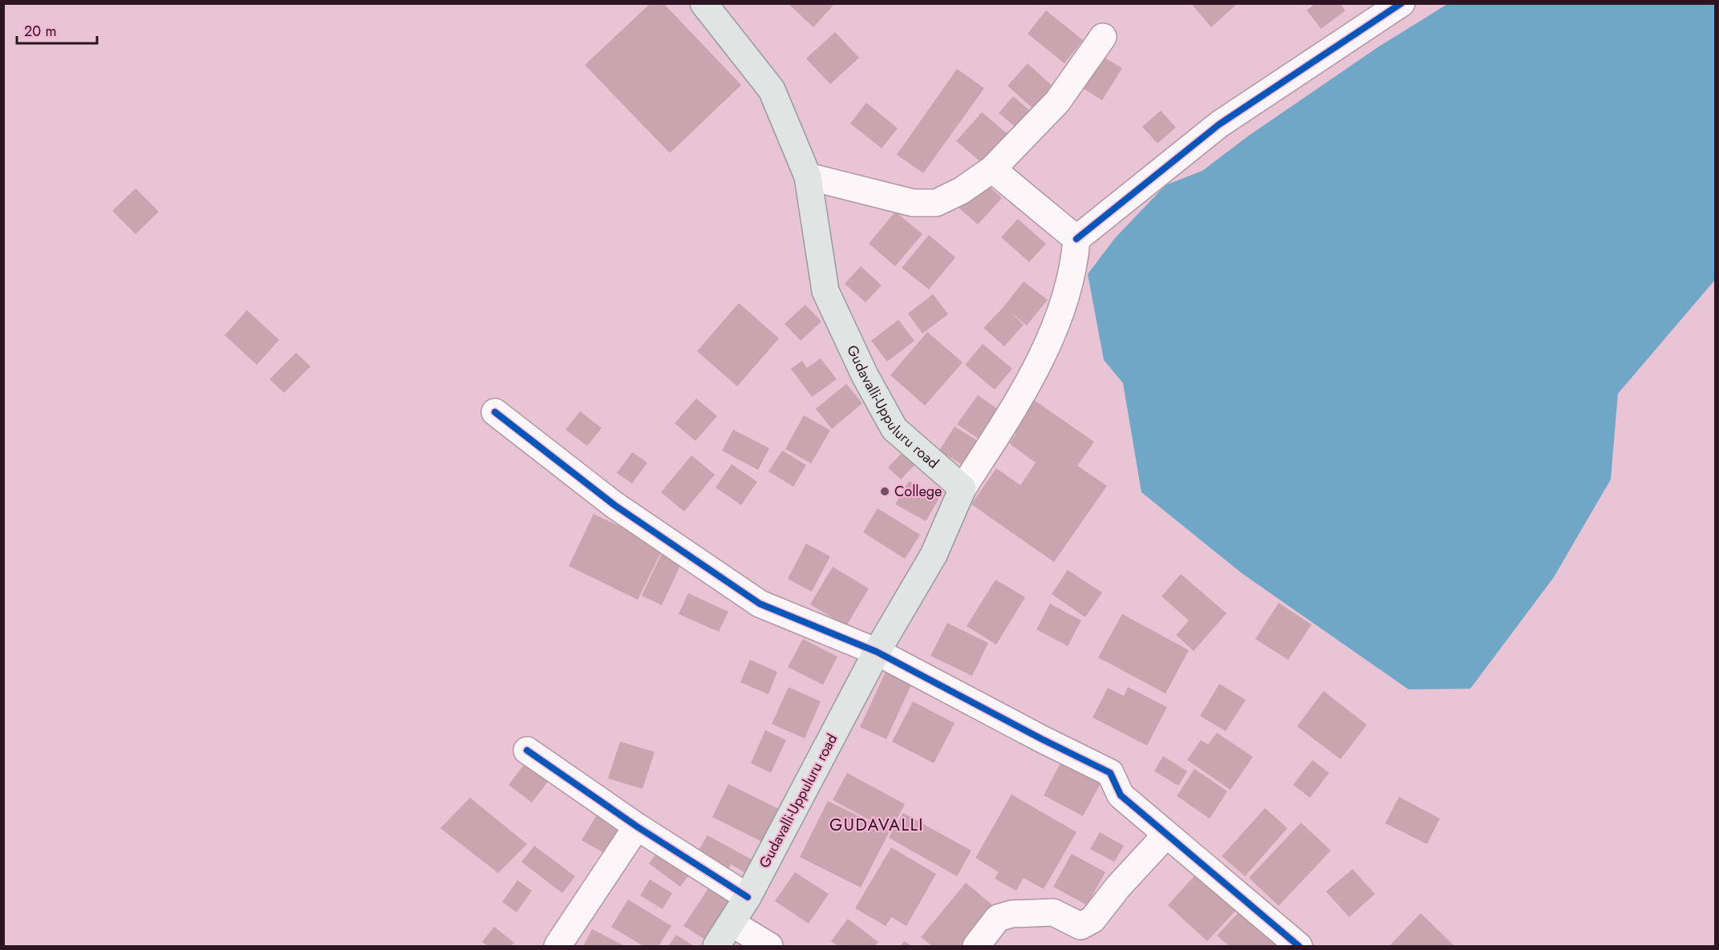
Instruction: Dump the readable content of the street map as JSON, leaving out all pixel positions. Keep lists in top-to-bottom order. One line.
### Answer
{"streets":{"main road":["Gudavalli-Uppuluru road"]},"districts":["GUDAVALLI"],"places":["College"],"scale_bar":"20 m"}
